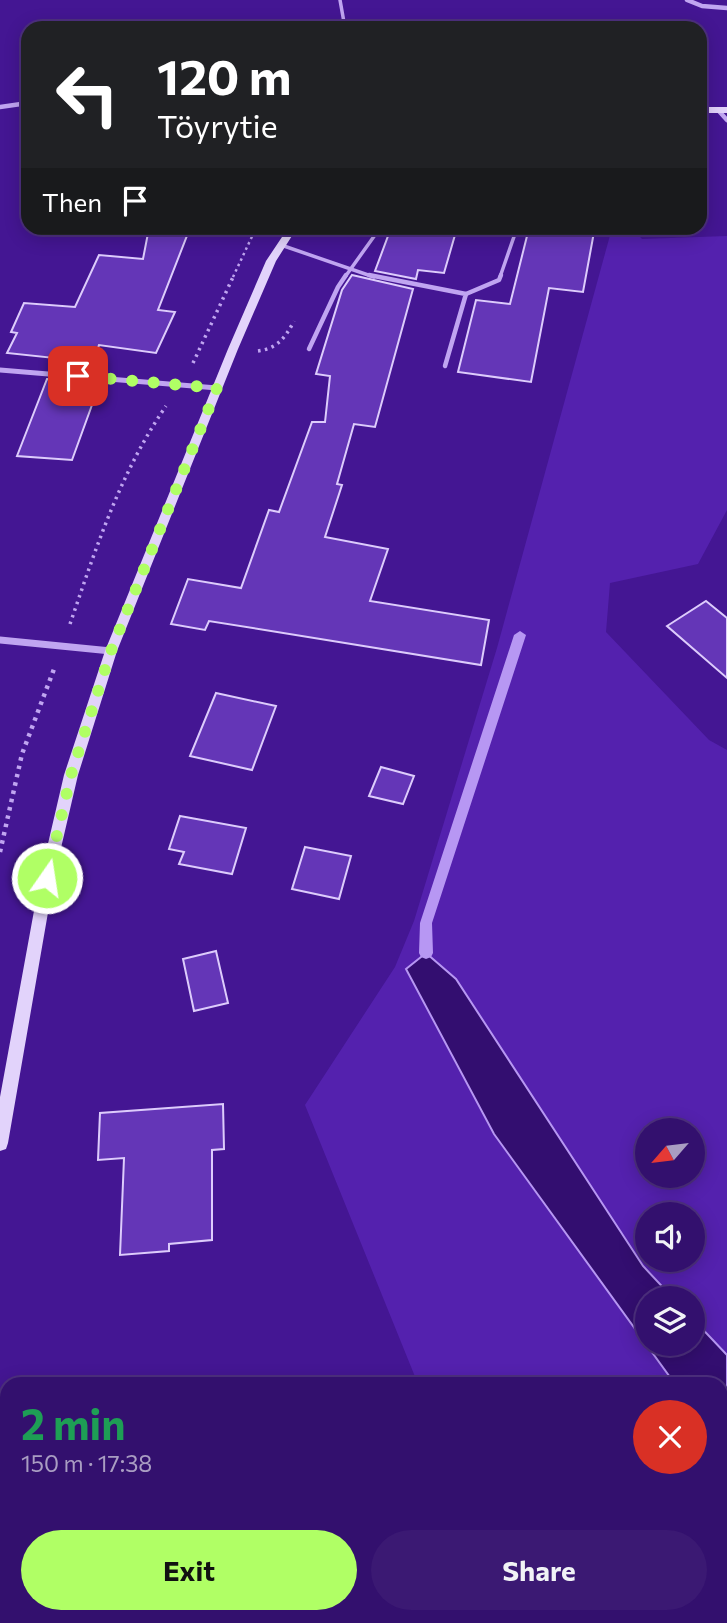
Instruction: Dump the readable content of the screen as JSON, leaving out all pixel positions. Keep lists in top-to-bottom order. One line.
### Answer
{"north":"bottom left","page":{"turn":["120 m","Töyrytie"],"then":"Then","heading":["2 min","150 m · 17:38"],"buttons":["Exit","Share"]}}
